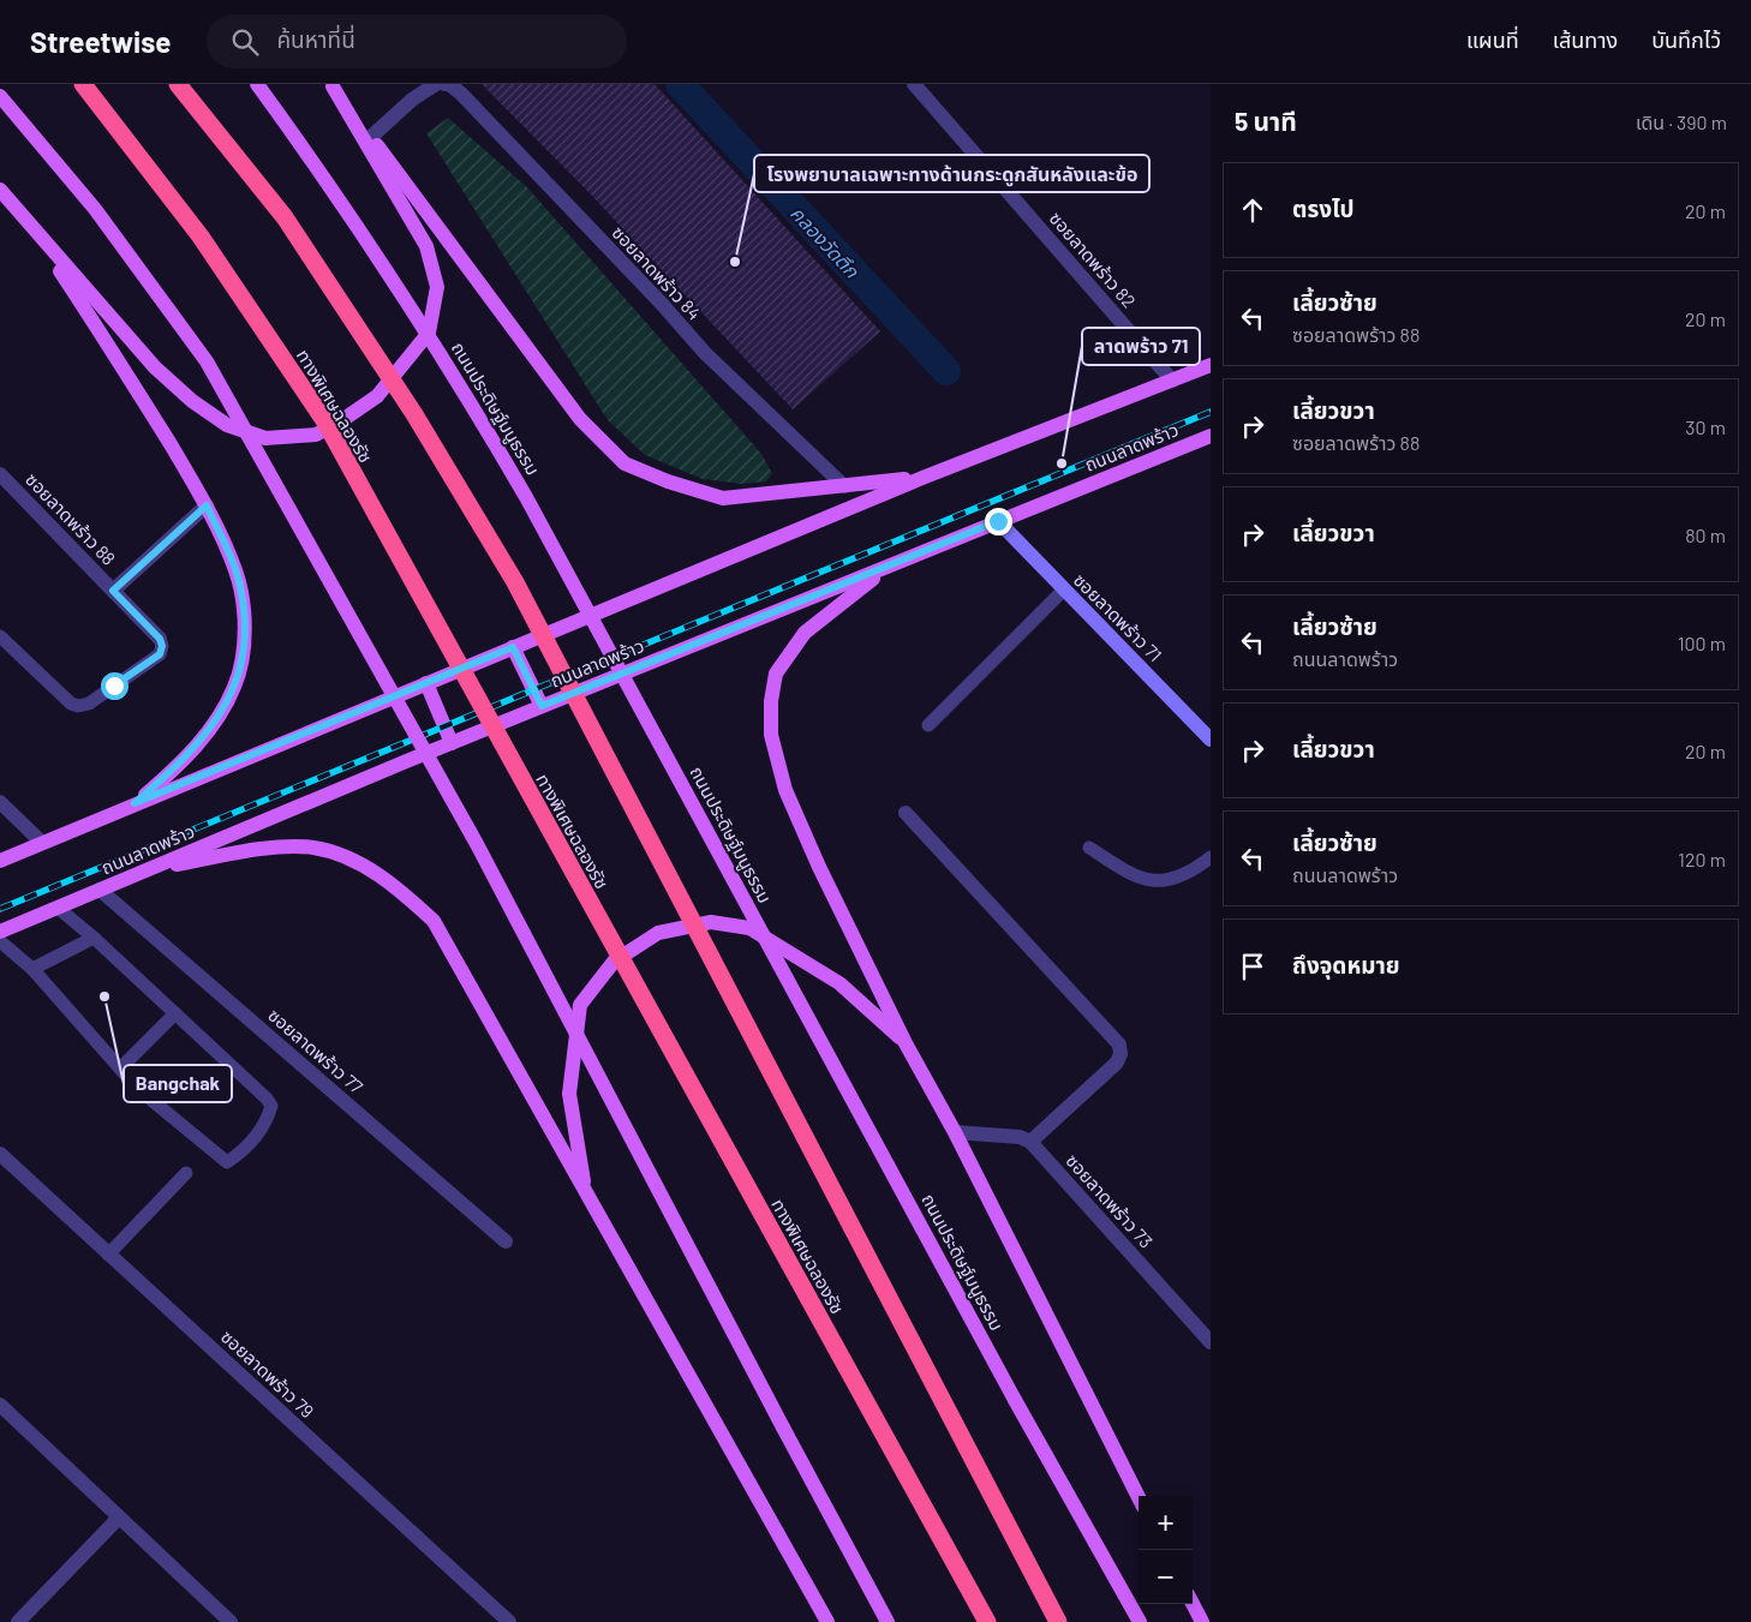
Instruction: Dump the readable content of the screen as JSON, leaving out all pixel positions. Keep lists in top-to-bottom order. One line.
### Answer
{"streets":{"highway":["ทางพิเศษฉลองรัช"],"main road":["ถนนประดิษฐ์มนูธรรม","ถนนลาดพร้าว"],"street":["ซอยลาดพร้าว 82","ซอยลาดพร้าว 84","ซอยลาดพร้าว 88","ซอยลาดพร้าว 71","ซอยลาดพร้าว 77","ซอยลาดพร้าว 73","ซอยลาดพร้าว 79"]},"crossings":[["ถนนลาดพร้าว","ซอยลาดพร้าว 71"],["ถนนลาดพร้าว","ซอยลาดพร้าว 77"]],"water":["คลองวัดตึก"],"places":["โรงพยาบาลเฉพาะทางด้านกระดูกสันหลังและข้อ","ลาดพร้าว 71","Bangchak"],"page":{"header":"Streetwise","search":"ค้นหาที่นี่","nav":["แผนที่","เส้นทาง","บันทึกไว้"],"heading":["5 นาที","เดิน · 390 m"],"list":[["ตรงไป","20 m"],["เลี้ยวซ้าย","ซอยลาดพร้าว 88","20 m"],["เลี้ยวขวา","ซอยลาดพร้าว 88","30 m"],["เลี้ยวขวา","80 m"],["เลี้ยวซ้าย","ถนนลาดพร้าว","100 m"],["เลี้ยวขวา","20 m"],["เลี้ยวซ้าย","ถนนลาดพร้าว","120 m"],"ถึงจุดหมาย"],"map_buttons":["+","−"]}}
